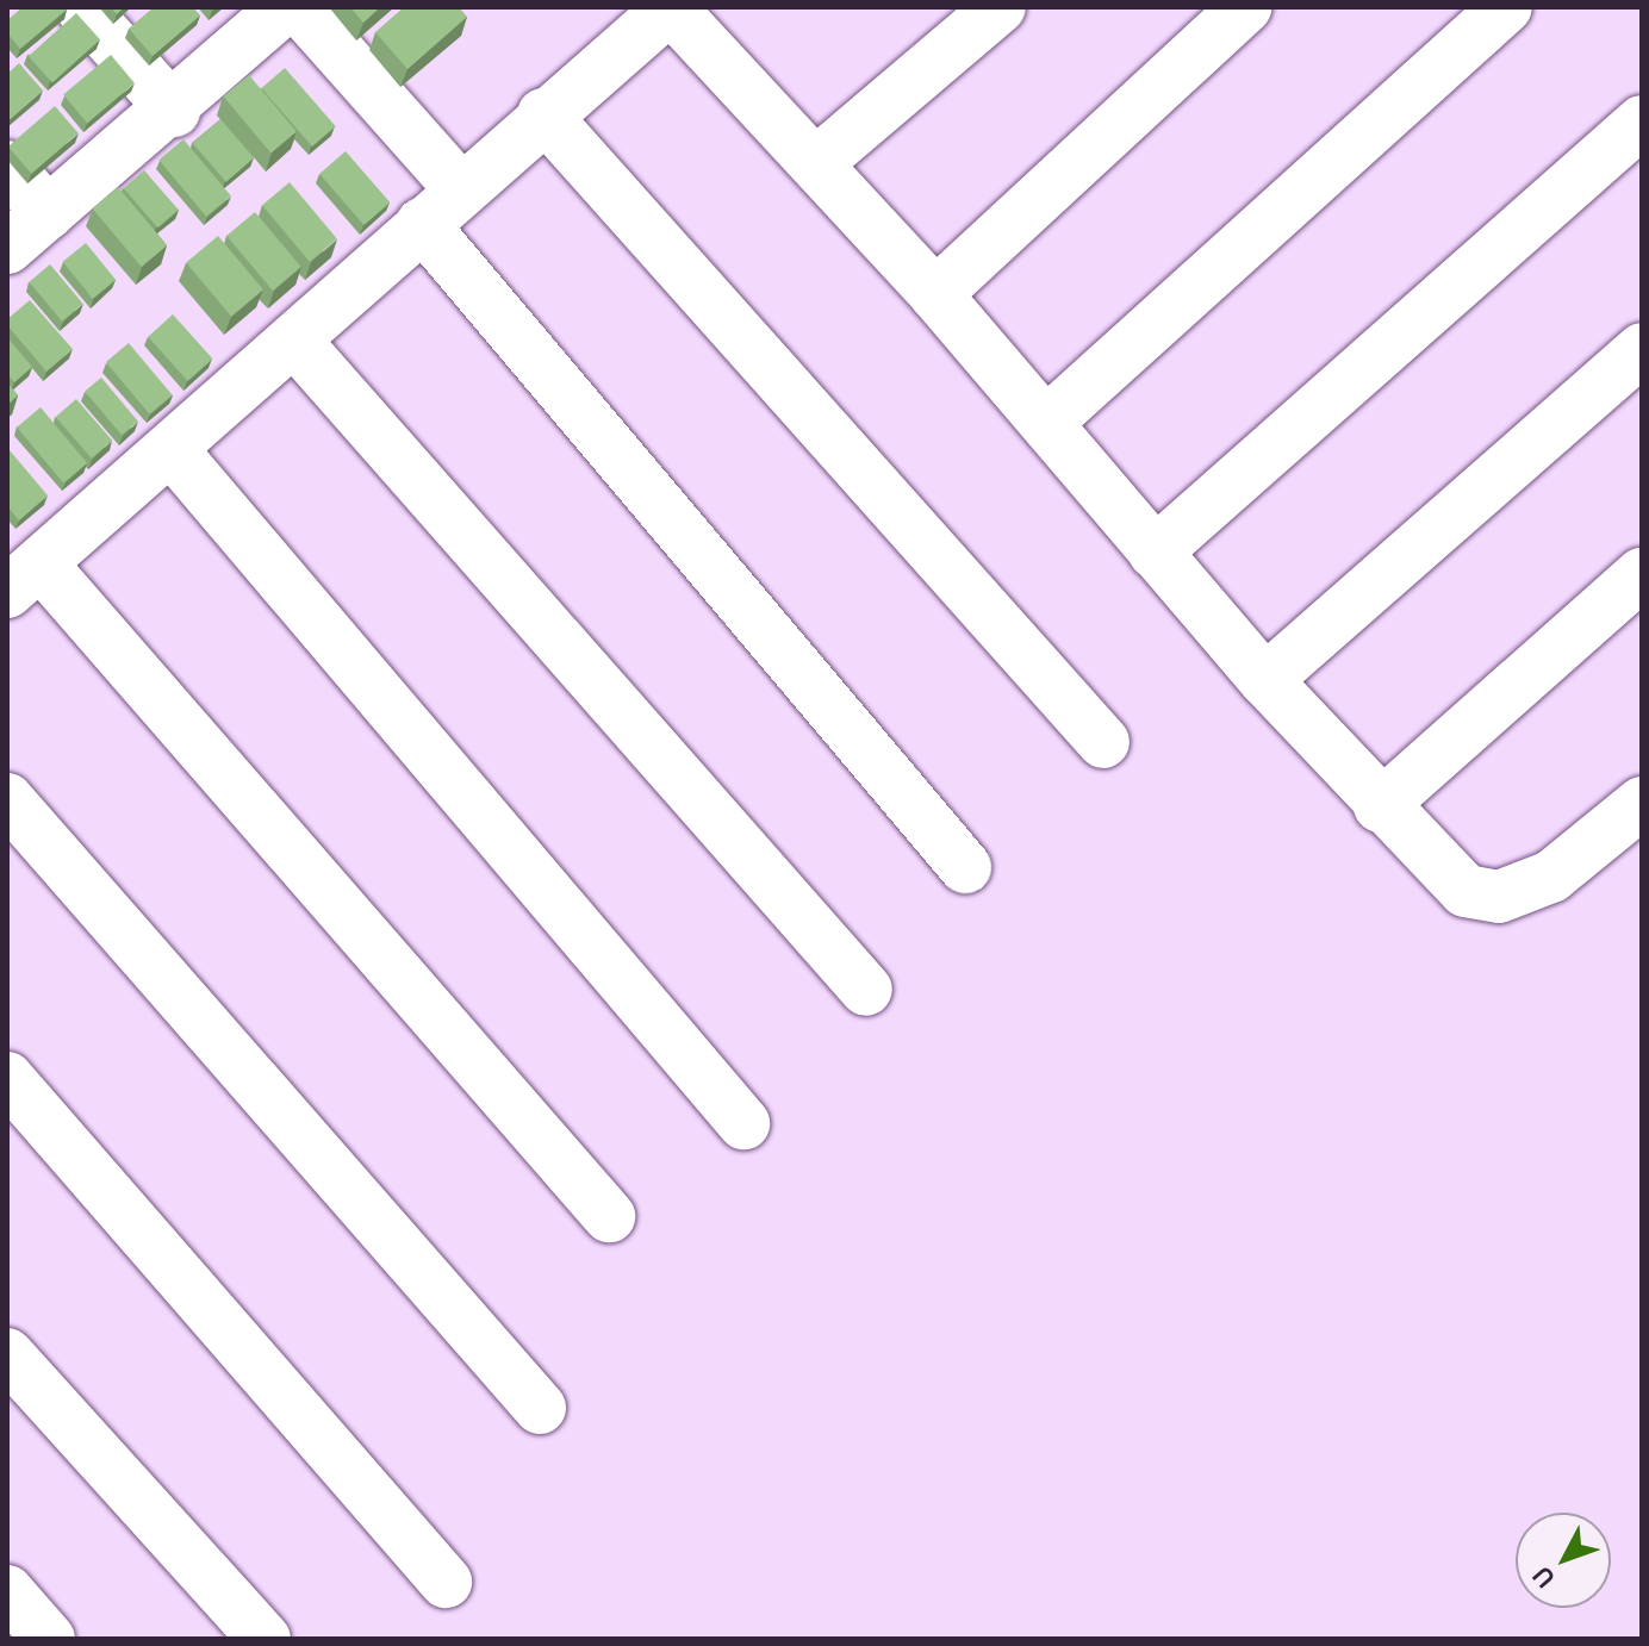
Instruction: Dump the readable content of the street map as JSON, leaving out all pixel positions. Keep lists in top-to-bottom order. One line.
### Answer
{"north":"bottom left"}
